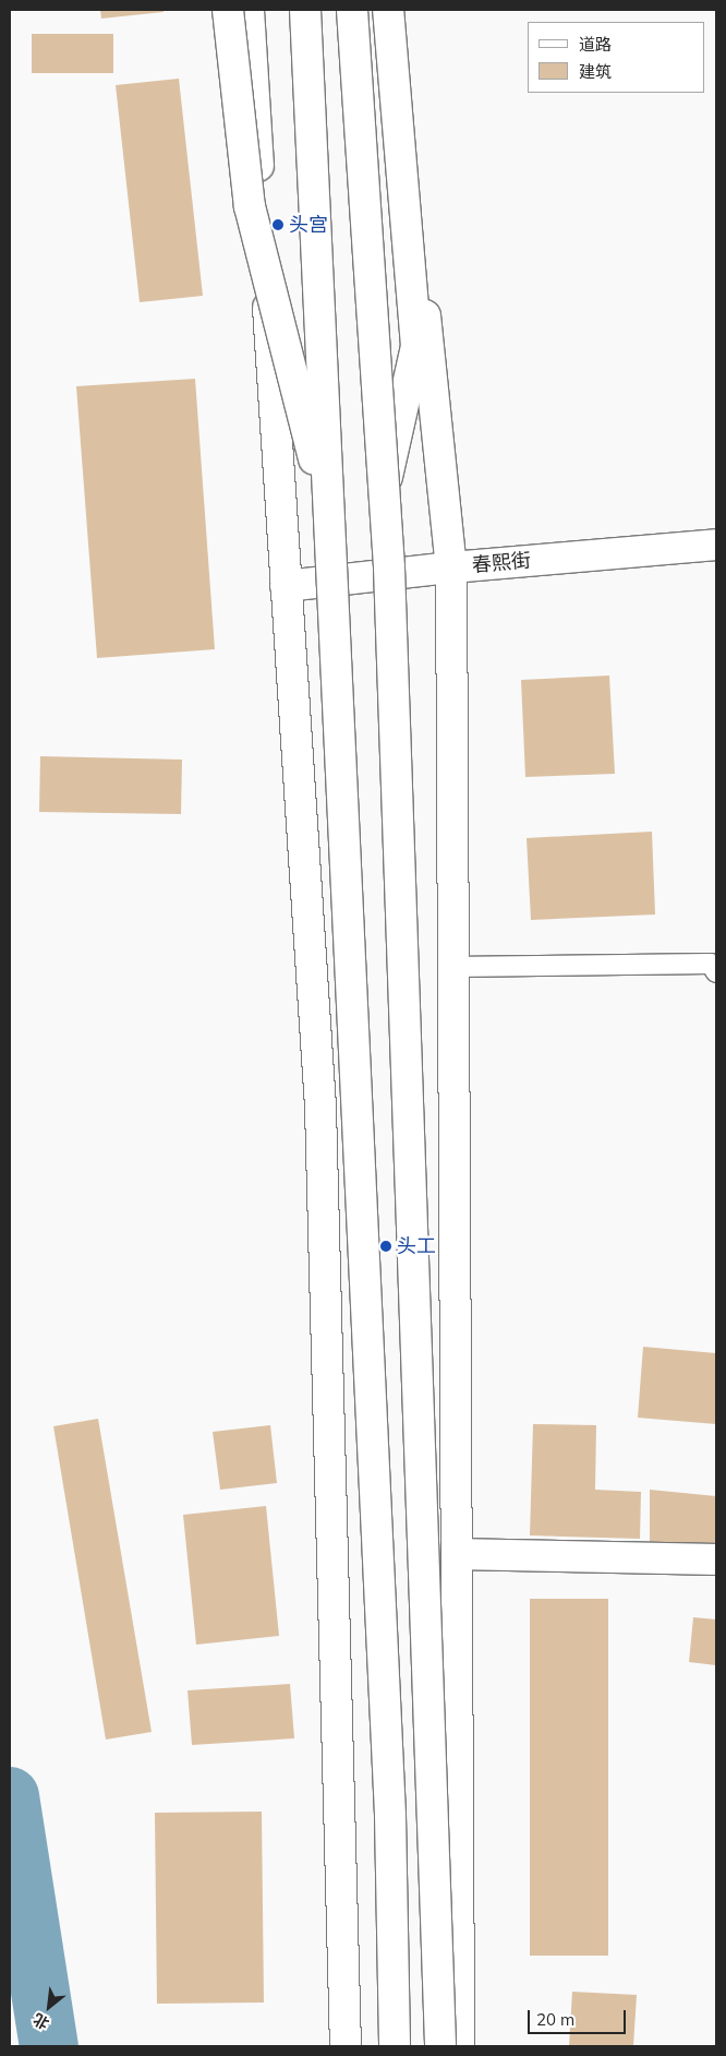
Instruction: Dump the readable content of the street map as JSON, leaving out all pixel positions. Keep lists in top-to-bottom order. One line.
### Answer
{"streets":{"main road":["春熙街"]},"places":["头宫","头工"],"legend":["道路","建筑"],"scale_bar":"20 m","north":"bottom left"}
